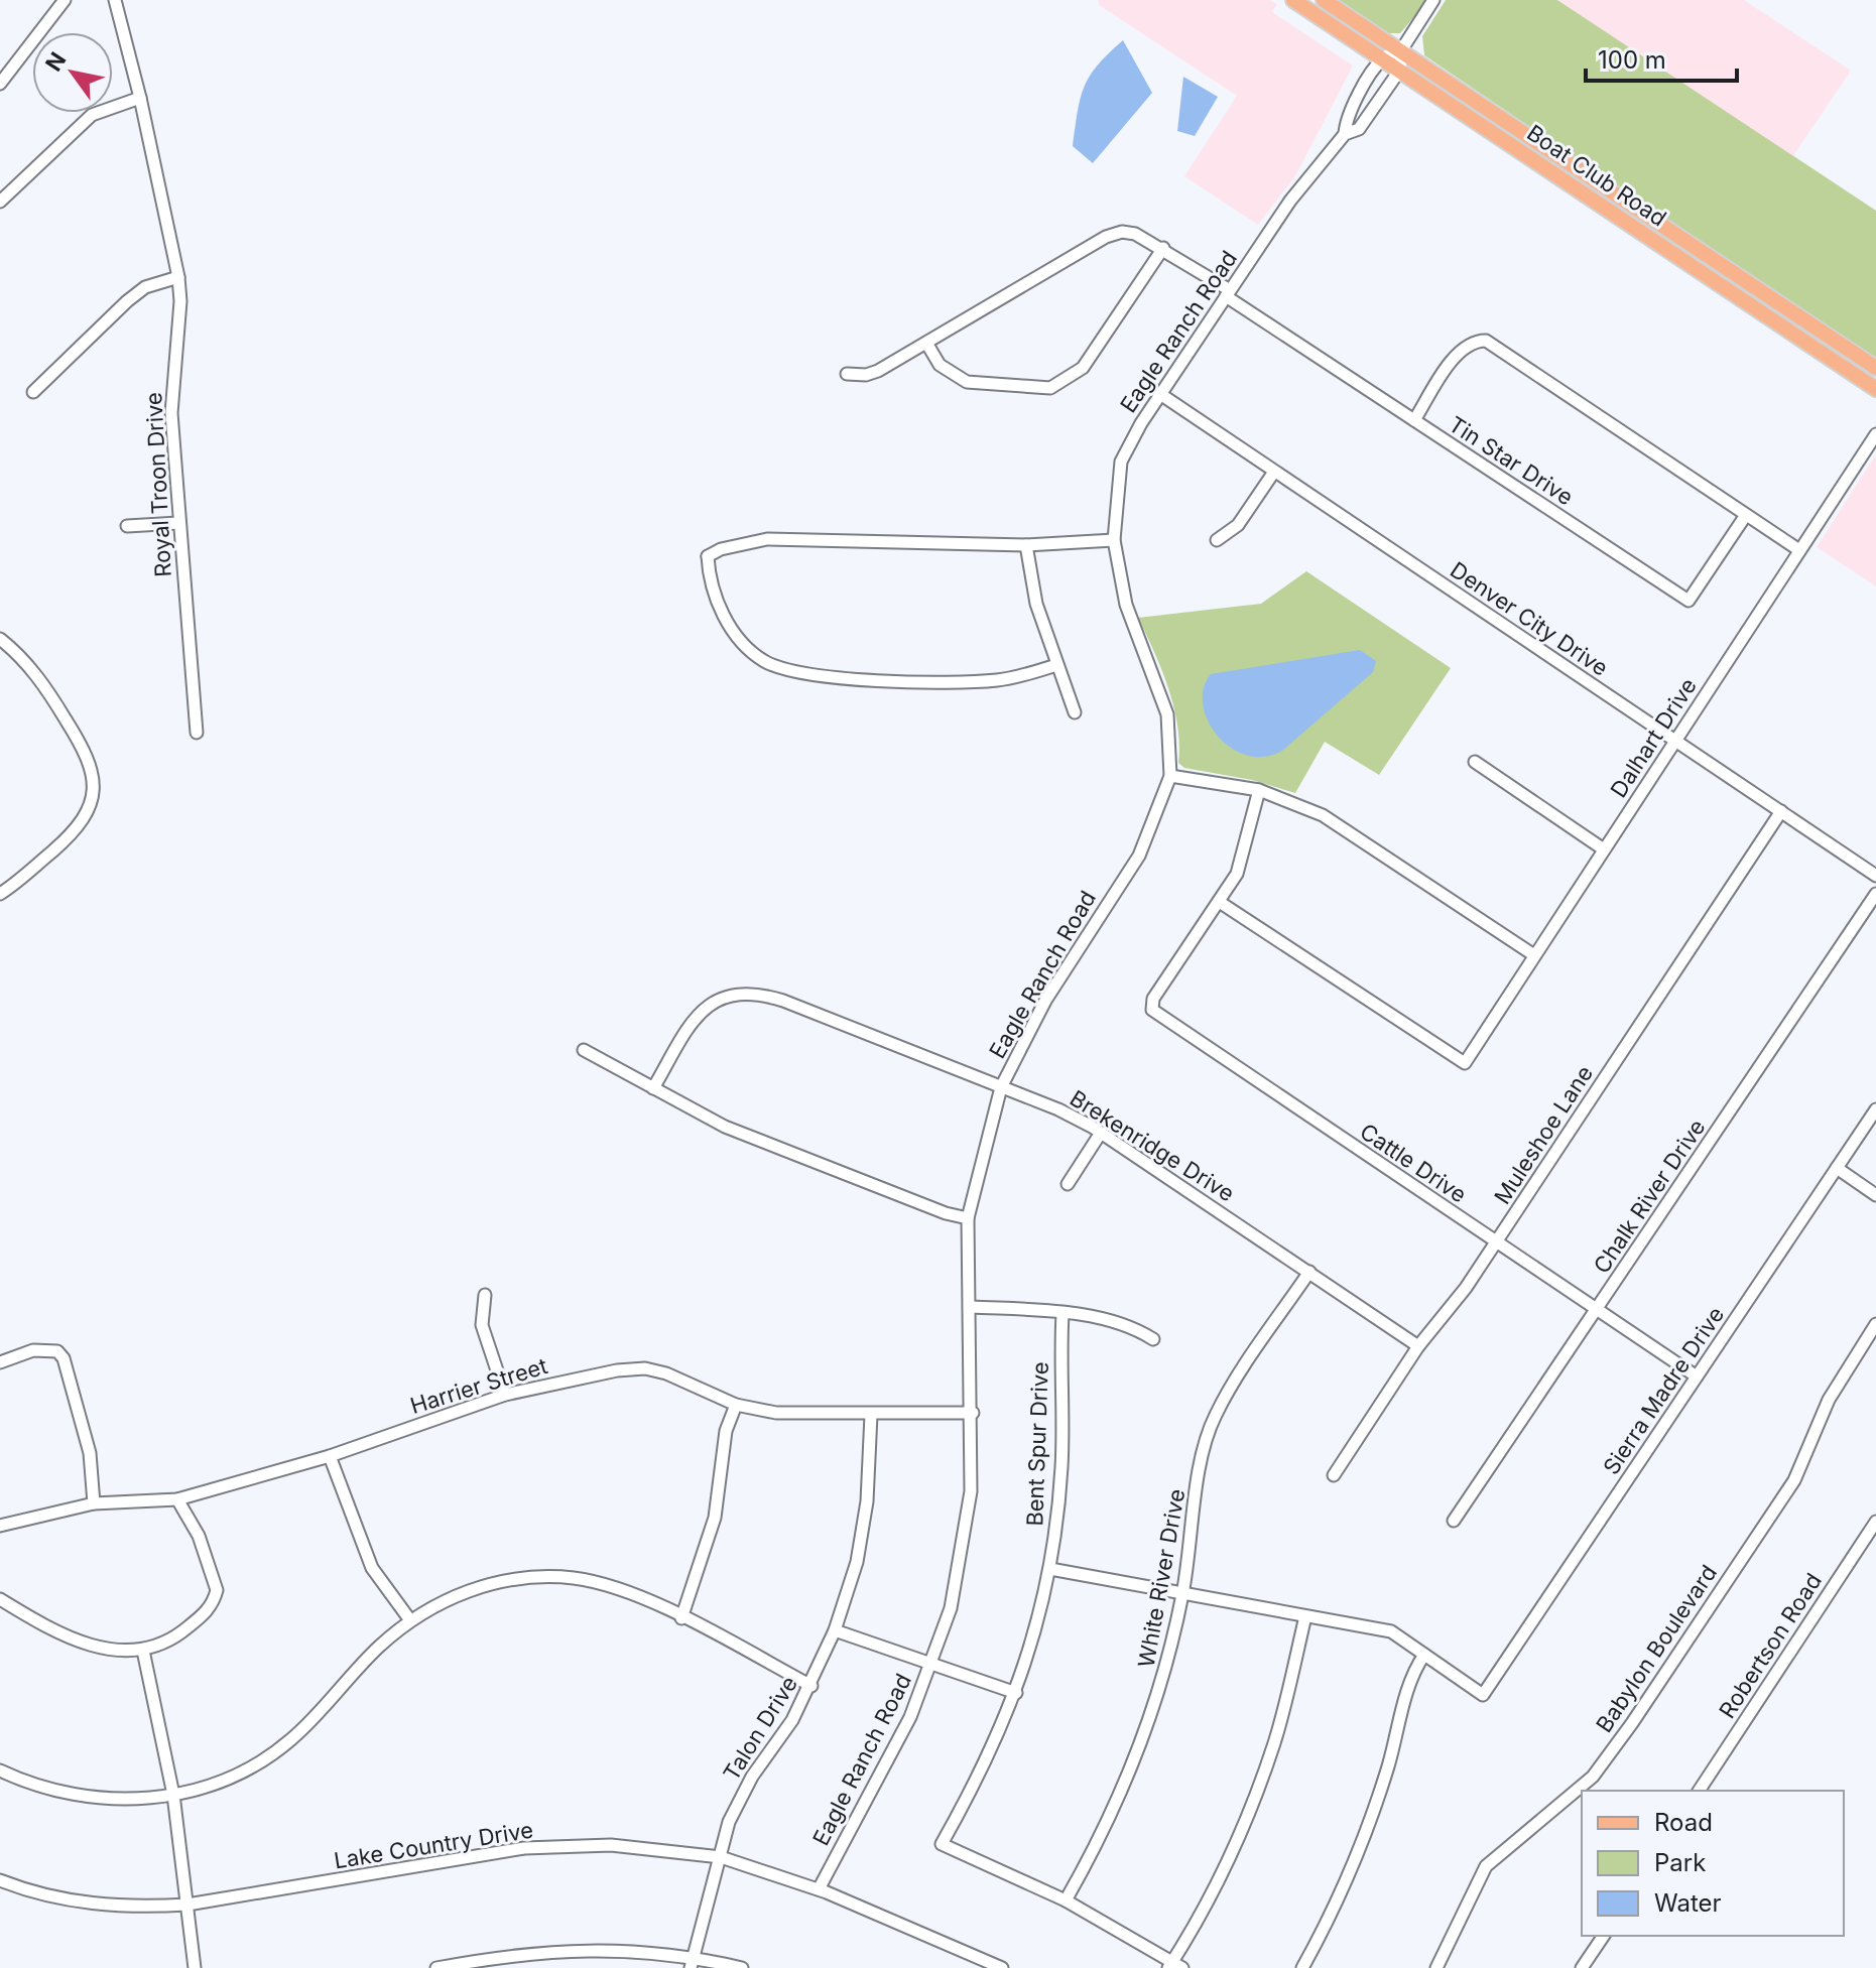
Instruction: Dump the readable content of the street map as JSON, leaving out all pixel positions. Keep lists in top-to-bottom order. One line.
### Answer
{"streets":{"main road":["Boat Club Road"],"street":["Eagle Ranch Road","Tin Star Drive","Royal Troon Drive","Denver City Drive","Dalhart Drive","Muleshoe Lane","Brekenridge Drive","Cattle Drive","Chalk River Drive","Harrier Street","Sierra Madre Drive","Bent Spur Drive","White River Drive","Robertson Road","Babylon Boulevard","Talon Drive","Lake Country Drive"]},"crossings":[["Boat Club Road","Eagle Ranch Road"],["Eagle Ranch Road","Tin Star Drive"],["Eagle Ranch Road","Denver City Drive"],["Eagle Ranch Road","Brekenridge Drive"],["Eagle Ranch Road","Harrier Street"],["Eagle Ranch Road","Lake Country Drive"],["Denver City Drive","Dalhart Drive"],["Denver City Drive","Muleshoe Lane"],["Dalhart Drive","Cattle Drive"],["Muleshoe Lane","Brekenridge Drive"],["Muleshoe Lane","Cattle Drive"],["Brekenridge Drive","White River Drive"],["Cattle Drive","Chalk River Drive"],["Cattle Drive","Sierra Madre Drive"],["Harrier Street","Talon Drive"],["Bent Spur Drive","White River Drive"],["Talon Drive","Lake Country Drive"]],"legend":["Road","Park","Water"],"scale_bar":"100 m","north":"top left"}
